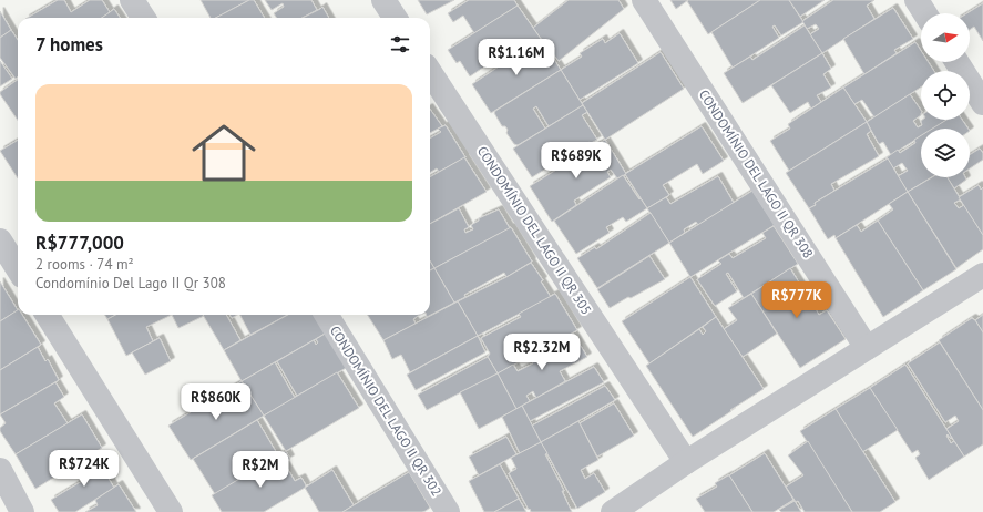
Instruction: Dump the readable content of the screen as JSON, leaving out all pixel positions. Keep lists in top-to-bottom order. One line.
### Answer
{"streets":{"street":["CONDOMÍNIO DEL LAGO II QR 308","CONDOMÍNIO DEL LAGO II QR 305","CONDOMÍNIO DEL LAGO II QR 302"]},"north":"right","page":{"heading":"7 homes","price":["R$1.16M","R$689K","R$777K","R$2.32M","R$860K","R$724K","R$2M"],"list":[{"name":"R$777,000","note":"2 rooms · 74 m² · Condomínio Del Lago II Qr 308"}]}}
